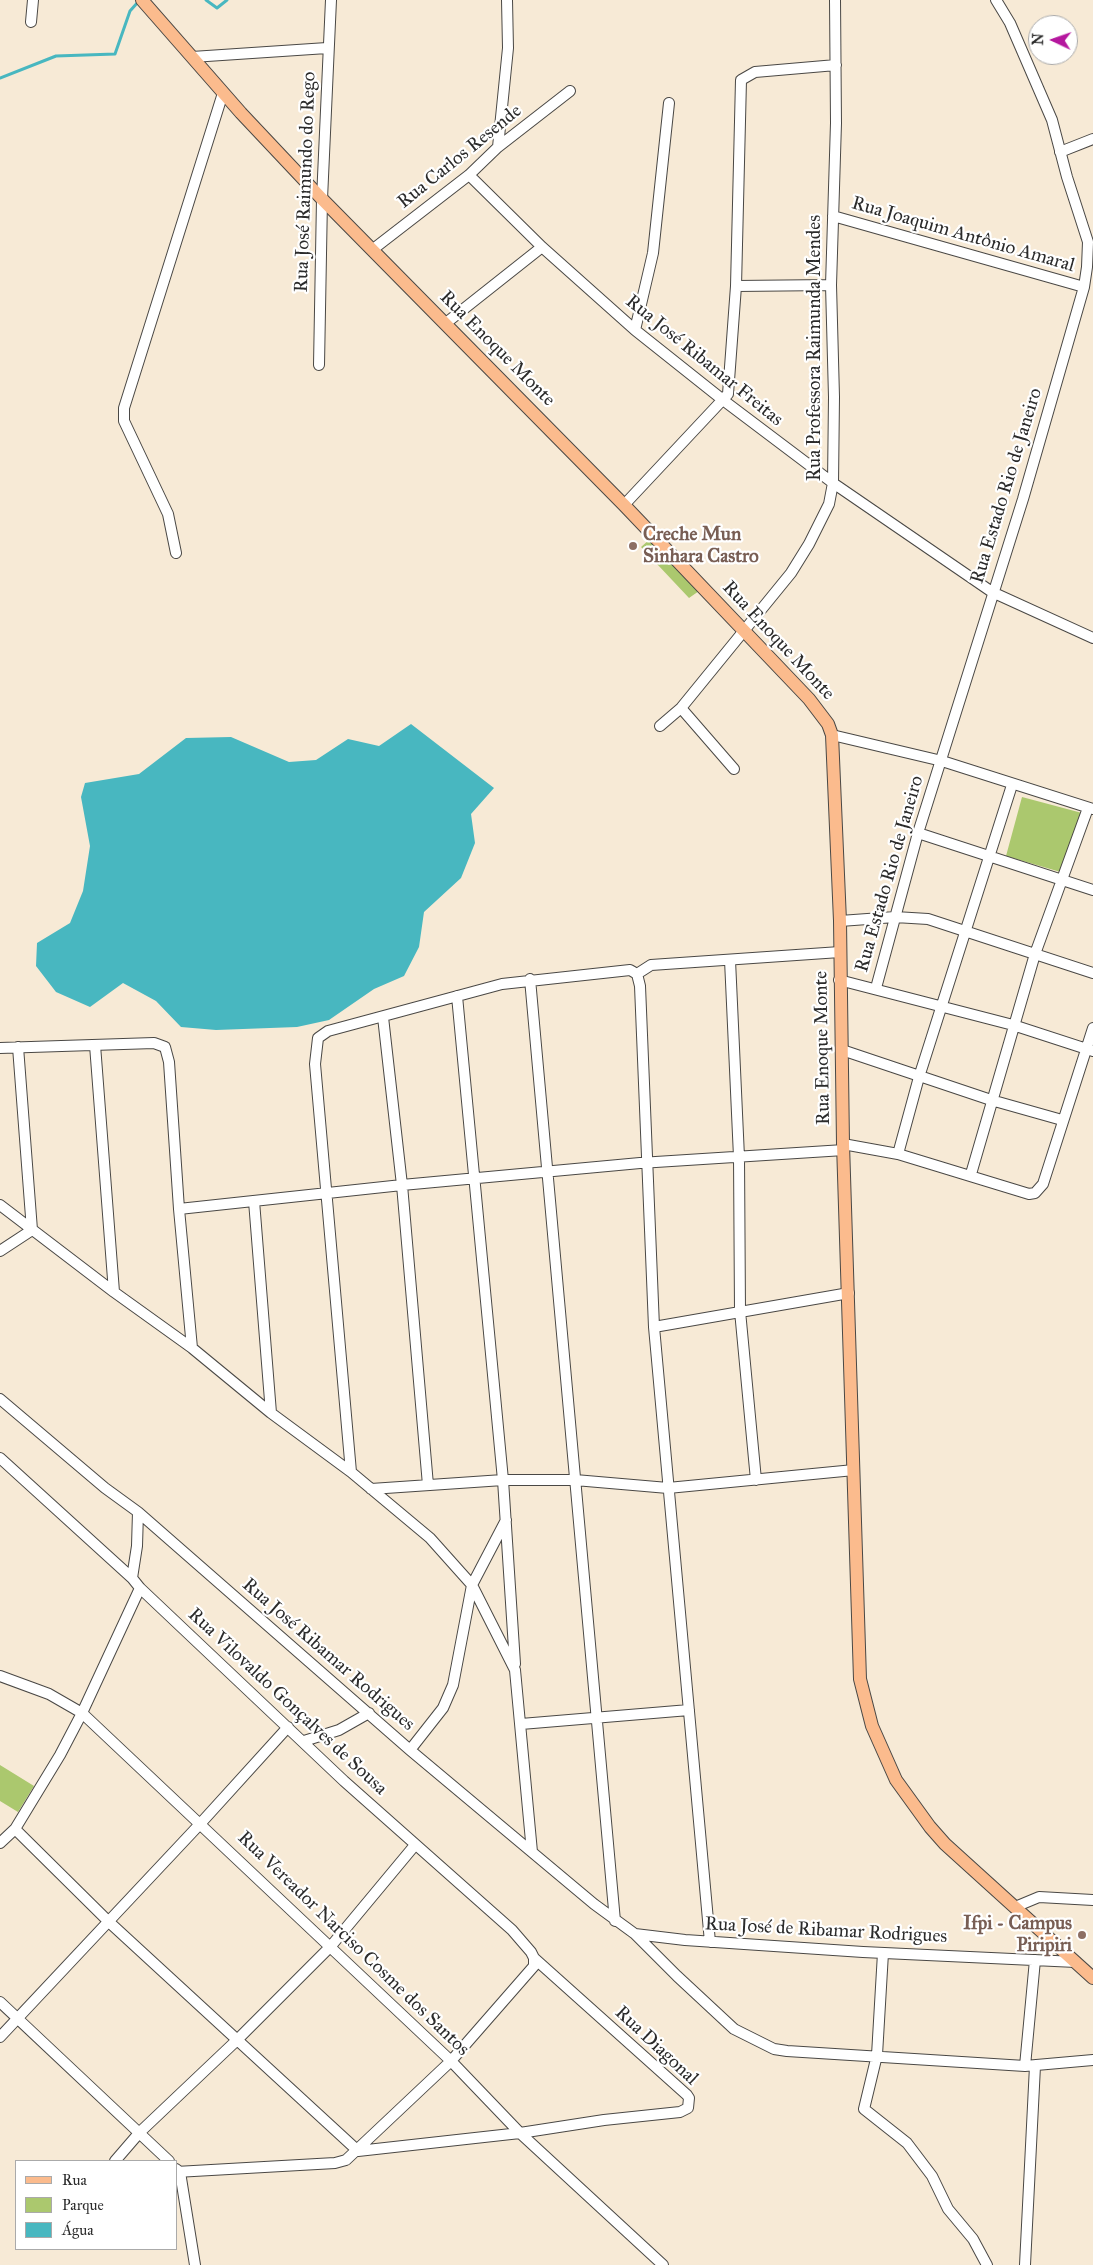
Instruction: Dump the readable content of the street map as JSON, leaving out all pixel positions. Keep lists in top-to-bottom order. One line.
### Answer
{"streets":{"main road":["Rua Enoque Monte"],"street":["Rua Carlos Resende","Rua José Raimundo do Rego","Rua Joaquim Antônio Amaral","Rua Professora Raimunda Mendes","Rua José Ribamar Freitas","Rua Estado Rio de Janeiro","Rua José Ribamar Rodrigues","Rua Vilovaldo Gonçalves de Sousa","Rua José de Ribamar Rodrigues","Rua Vereador Narciso Cosme dos Santos","Rua Diagonal"]},"crossings":[["Rua Carlos Resende","Rua Enoque Monte"],["Rua Carlos Resende","Rua José Ribamar Freitas"],["Rua José Raimundo do Rego","Rua Enoque Monte"],["Rua Joaquim Antônio Amaral","Rua Professora Raimunda Mendes"],["Rua Joaquim Antônio Amaral","Rua Estado Rio de Janeiro"],["Rua Professora Raimunda Mendes","Rua Enoque Monte"],["Rua Professora Raimunda Mendes","Rua José Ribamar Freitas"],["Rua Enoque Monte","Rua José de Ribamar Rodrigues"],["Rua José Ribamar Freitas","Rua Estado Rio de Janeiro"],["Rua José Ribamar Rodrigues","Rua José de Ribamar Rodrigues"],["Rua Vilovaldo Gonçalves de Sousa","Rua Diagonal"],["Rua Vereador Narciso Cosme dos Santos","Rua Diagonal"]],"places":["Creche Mun Sinhara Castro","Ifpi - Campus Piripiri"],"legend":["Rua","Parque","Água"],"north":"left"}
